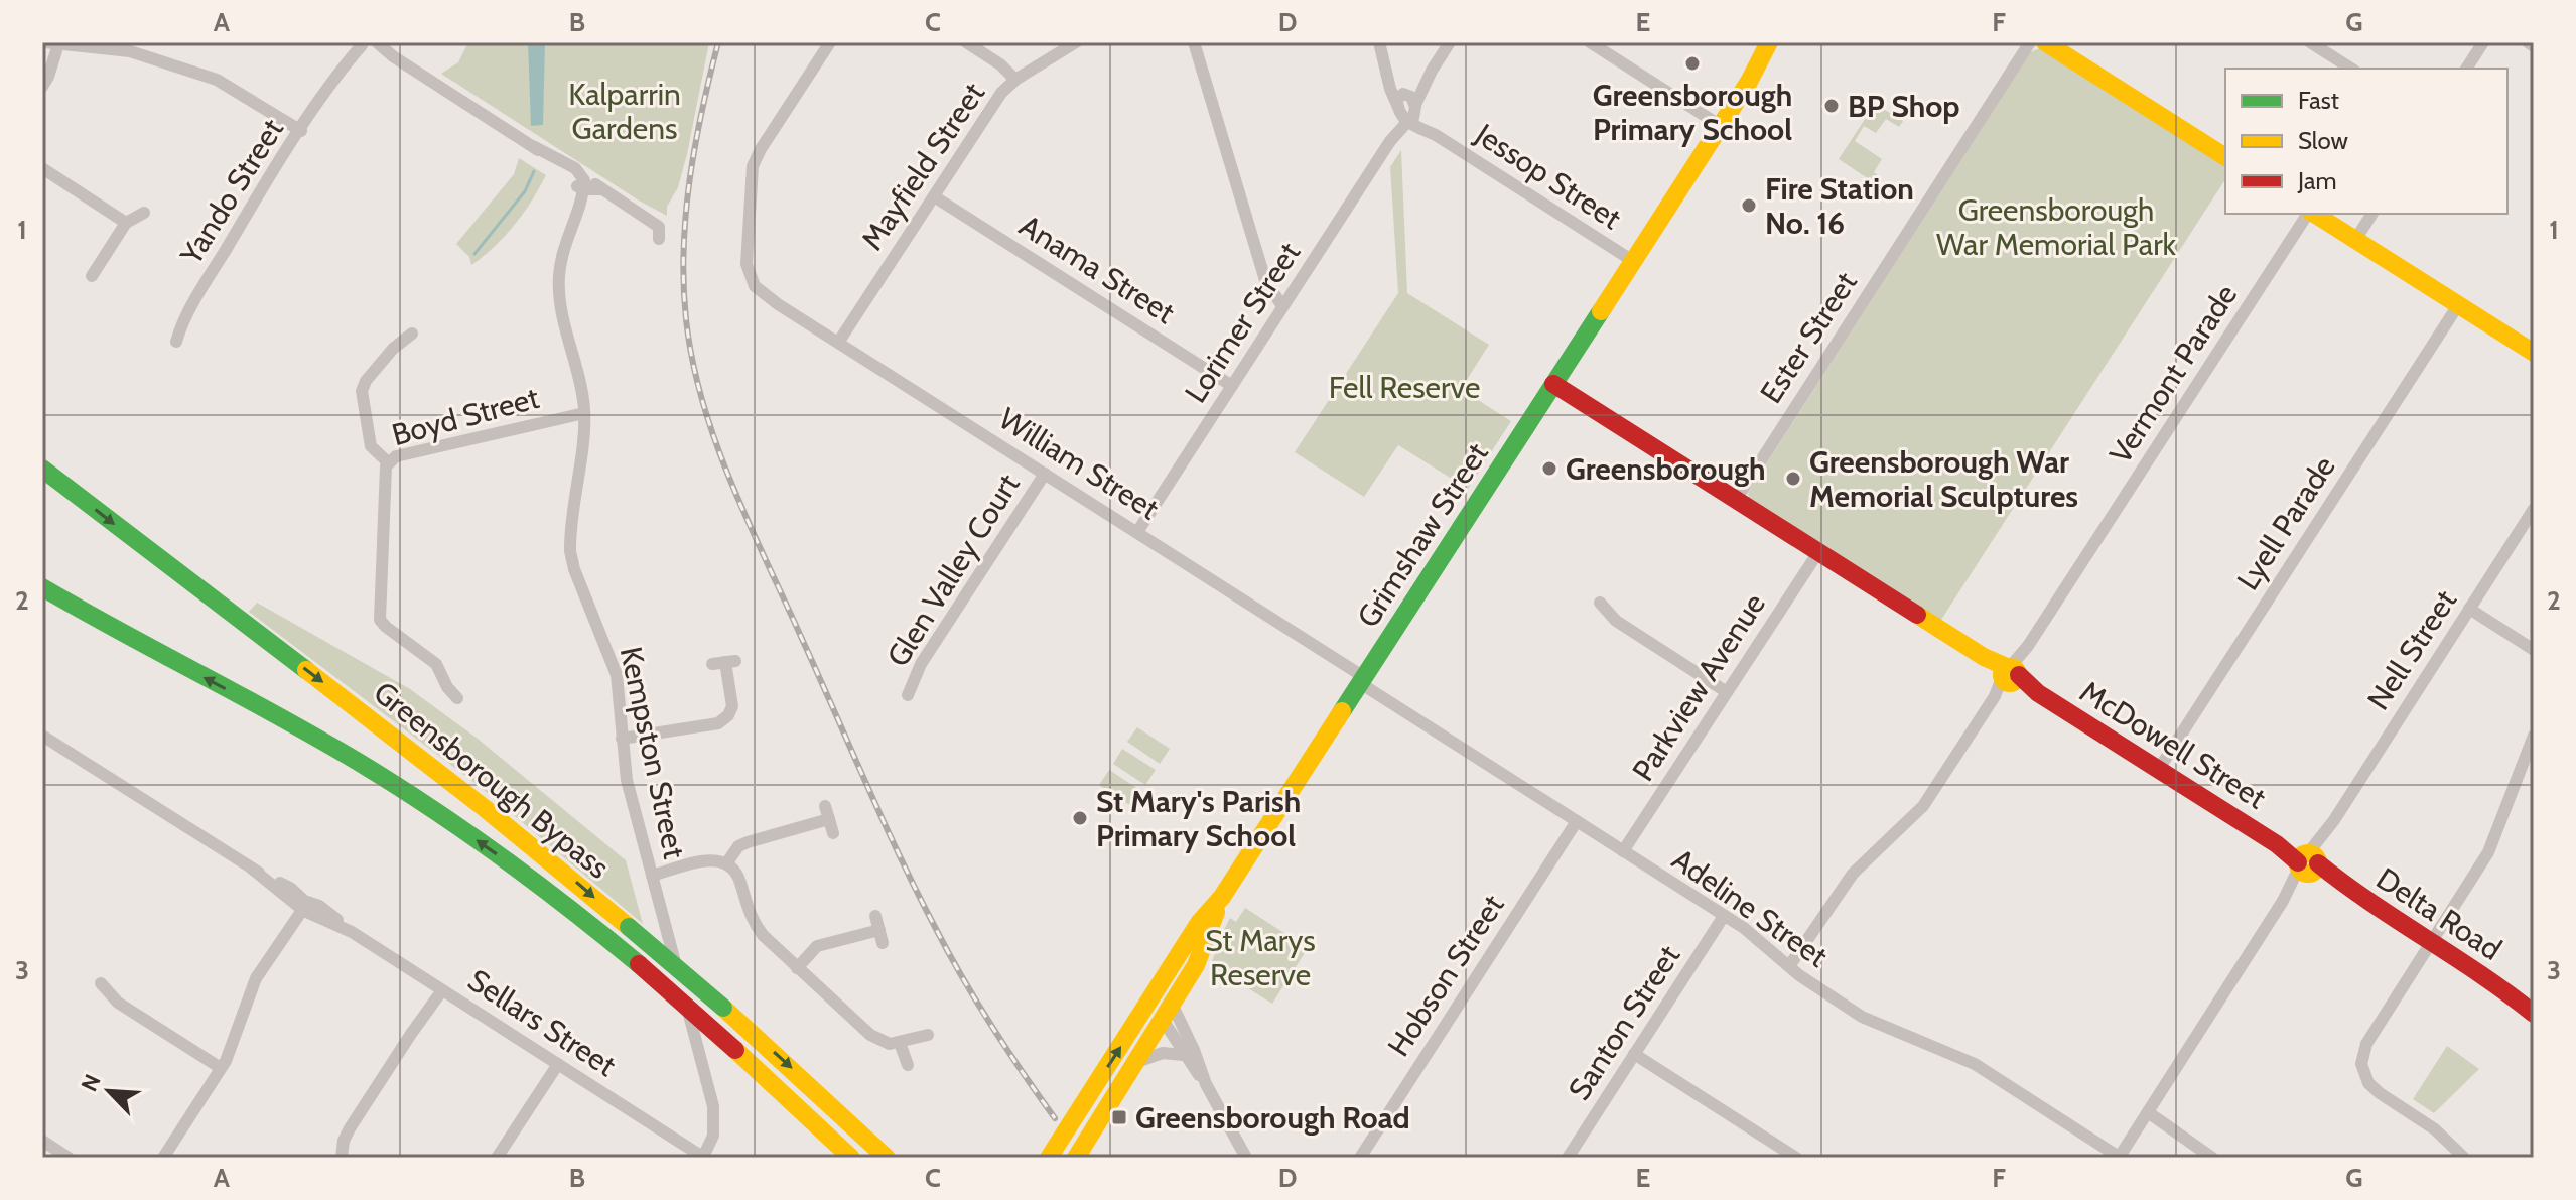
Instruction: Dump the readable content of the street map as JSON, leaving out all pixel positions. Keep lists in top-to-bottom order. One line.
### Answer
{"streets":{"main road":["Grimshaw Street","McDowell Street","Greensborough Bypass","Delta Road"],"street":["Mayfield Street","Jessop Street","Yando Street","Anama Street","Lorimer Street","Ester Street","Vermont Parade","Boyd Street","William Street","Lyell Parade","Glen Valley Court","Nell Street","Parkview Avenue","Kempston Street","Adeline Street","Hobson Street","Sellars Street","Santon Street"]},"crossings":[["Mayfield Street","Anama Street"],["Mayfield Street","William Street"],["Jessop Street","Lorimer Street"],["Jessop Street","Grimshaw Street"],["Anama Street","Lorimer Street"],["Lorimer Street","William Street"],["Ester Street","McDowell Street"],["Vermont Parade","McDowell Street"],["Vermont Parade","Adeline Street"],["Boyd Street","Kempston Street"],["William Street","Grimshaw Street"],["William Street","Glen Valley Court"],["William Street","Adeline Street"],["Lyell Parade","McDowell Street"],["Grimshaw Street","McDowell Street"],["Grimshaw Street","Adeline Street"],["Nell Street","McDowell Street"],["Nell Street","Adeline Street"],["Nell Street","Delta Road"],["Parkview Avenue","McDowell Street"],["Parkview Avenue","Adeline Street"],["McDowell Street","Delta Road"],["Kempston Street","Sellars Street"],["Adeline Street","Hobson Street"],["Adeline Street","Santon Street"]],"parks":["Kalparrin Gardens","Greensborough War Memorial Park","Fell Reserve","St Marys Reserve"],"places":{"other":["Greensborough Primary School","BP Shop","Fire Station No. 16","Greensborough","Greensborough War Memorial Sculptures","St Mary's Parish Primary School"],"transit":["Greensborough Road"]},"legend":["Fast","Slow","Jam"],"north":"top left","grid":{"columns":["A","B","C","D","E","F","G"],"rows":["1","2","3"]}}
